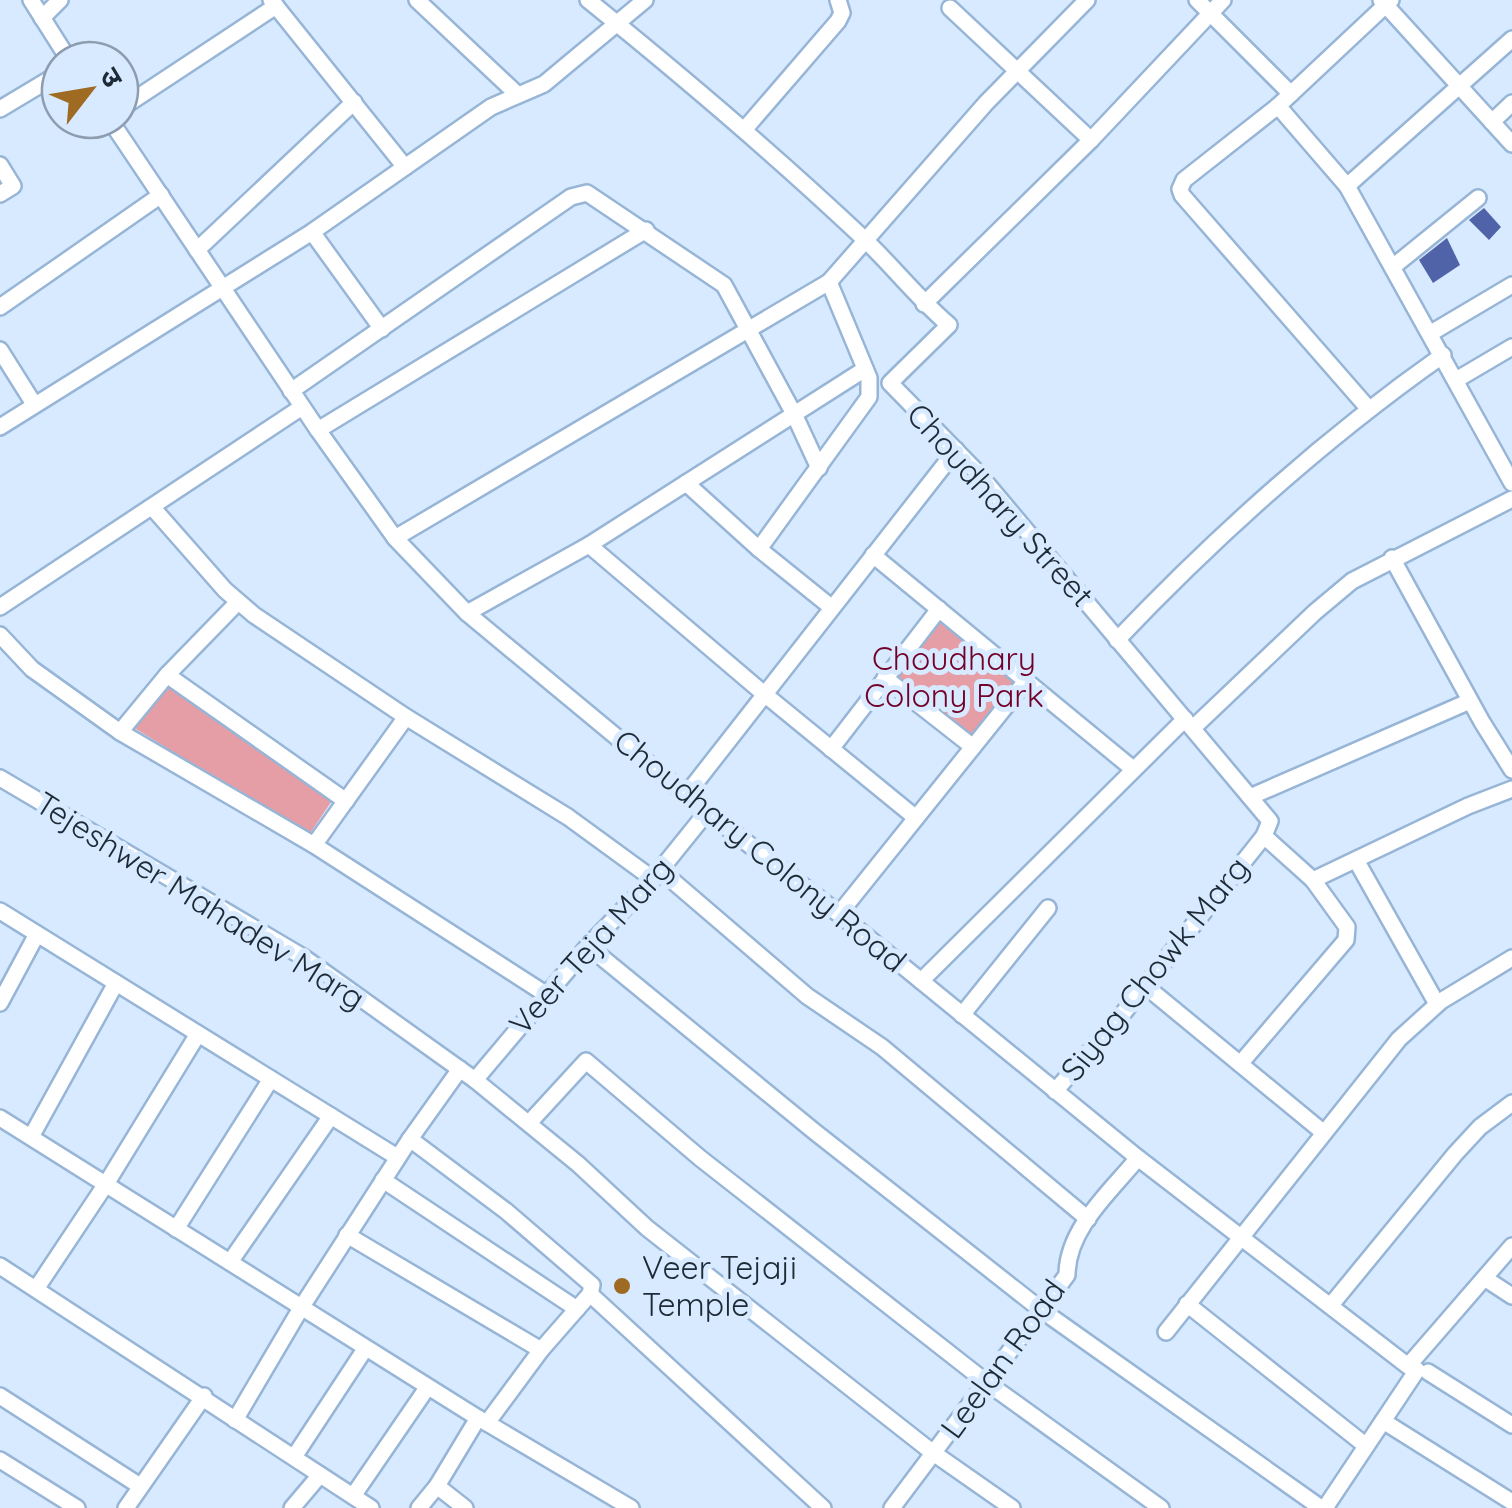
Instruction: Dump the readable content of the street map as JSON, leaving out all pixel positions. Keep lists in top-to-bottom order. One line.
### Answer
{"streets":{"street":["Choudhary Street","Choudhary Colony Road","Tejeshwer Mahadev Marg","Veer Teja Marg","Siyag Chowk Marg","Leelan Road"]},"crossings":[["Choudhary Street","Siyag Chowk Marg"],["Choudhary Colony Road","Veer Teja Marg"],["Choudhary Colony Road","Siyag Chowk Marg"],["Choudhary Colony Road","Leelan Road"],["Tejeshwer Mahadev Marg","Veer Teja Marg"],["Tejeshwer Mahadev Marg","Leelan Road"]],"parks":["Choudhary Colony Park"],"places":["Veer Tejaji Temple"],"north":"top right"}
